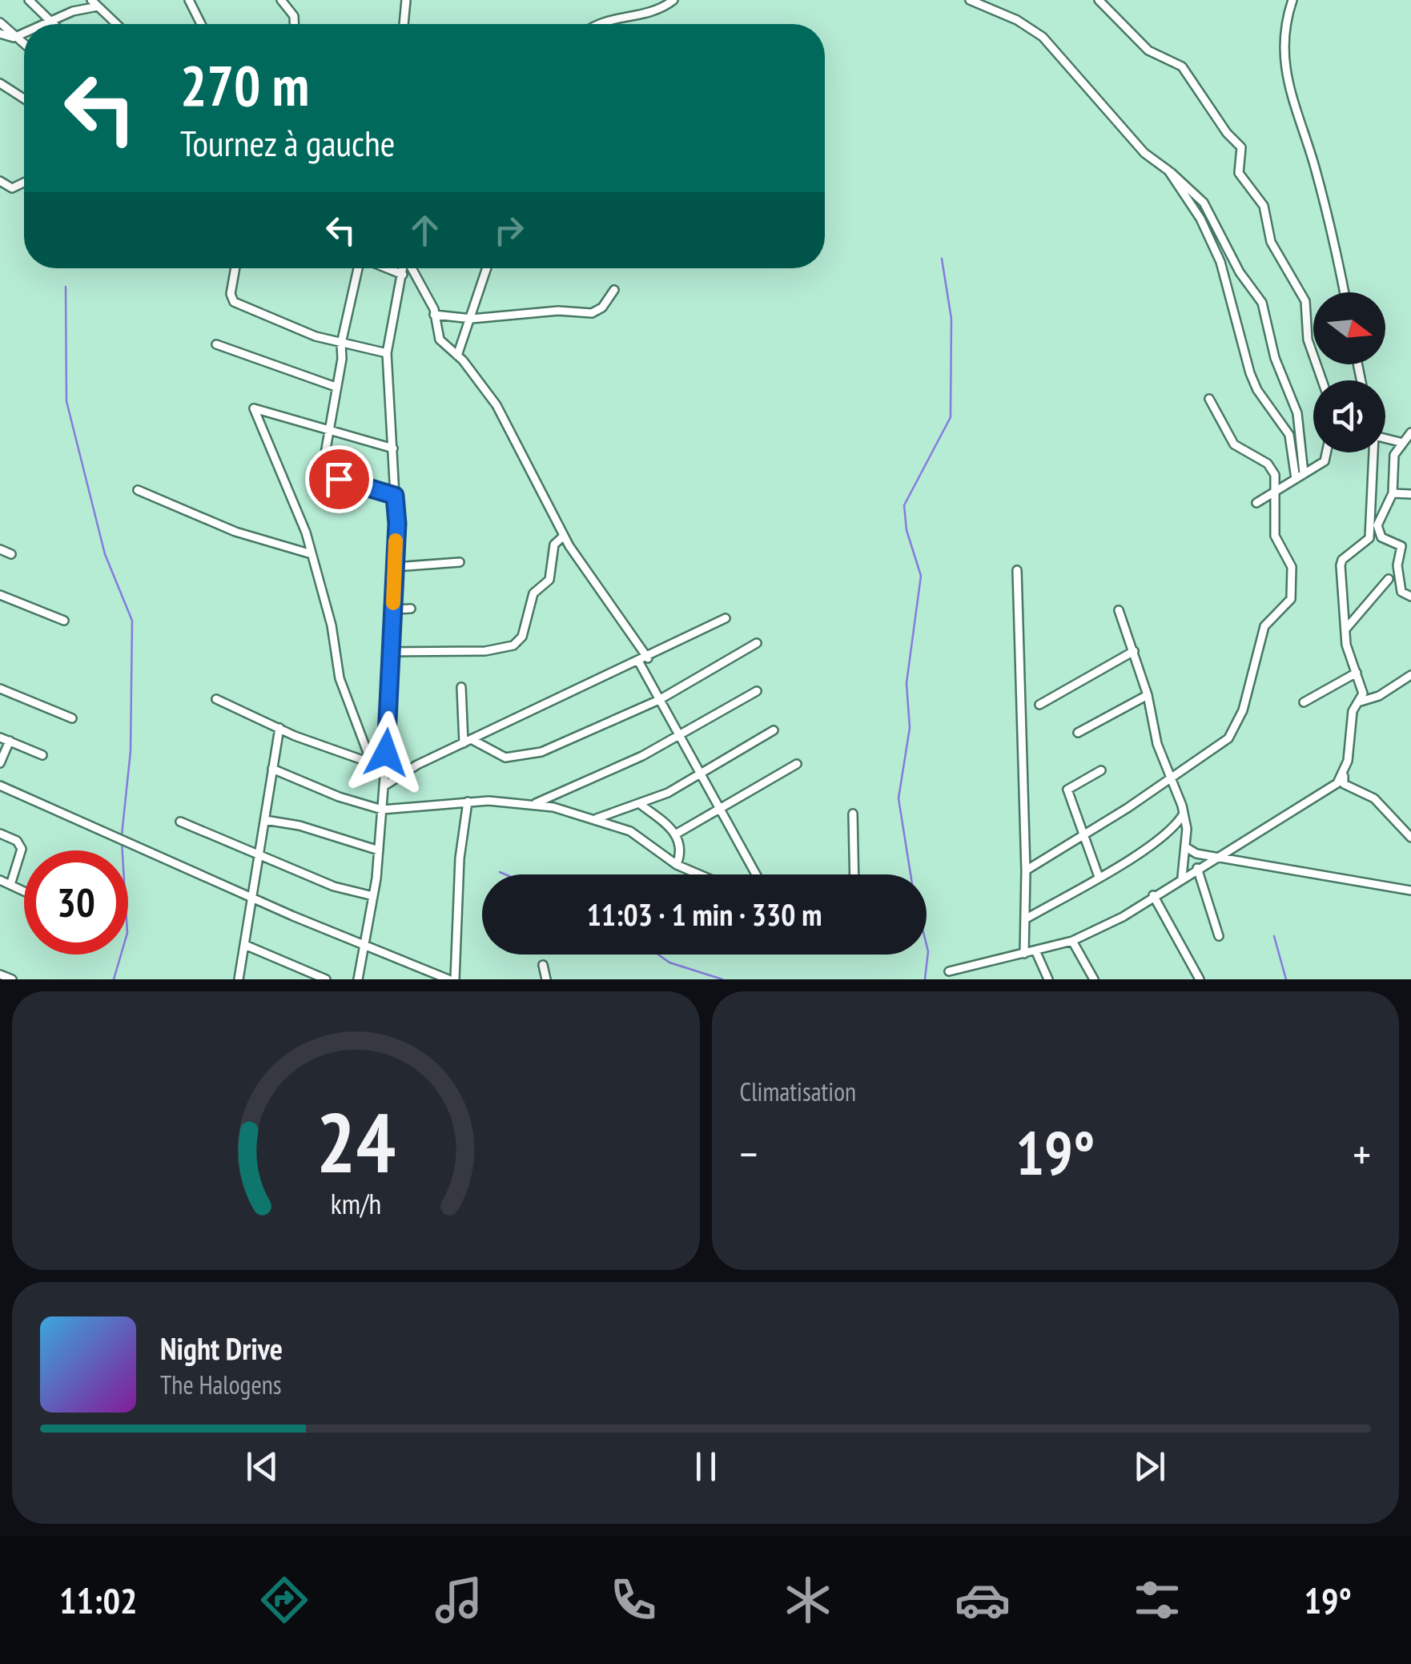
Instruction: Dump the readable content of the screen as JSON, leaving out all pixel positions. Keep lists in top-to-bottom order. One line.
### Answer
{"north":"right","page":{"turn":["270 m","Tournez à gauche"],"limit":"30","trip":"11:03 · 1 min · 330 m","tile":"Climatisation","heat":["−","19°","+"],"song":["Night Drive","The Halogens"],"tabs":["11:02","19°"],"gauge":["24","km/h"]}}
